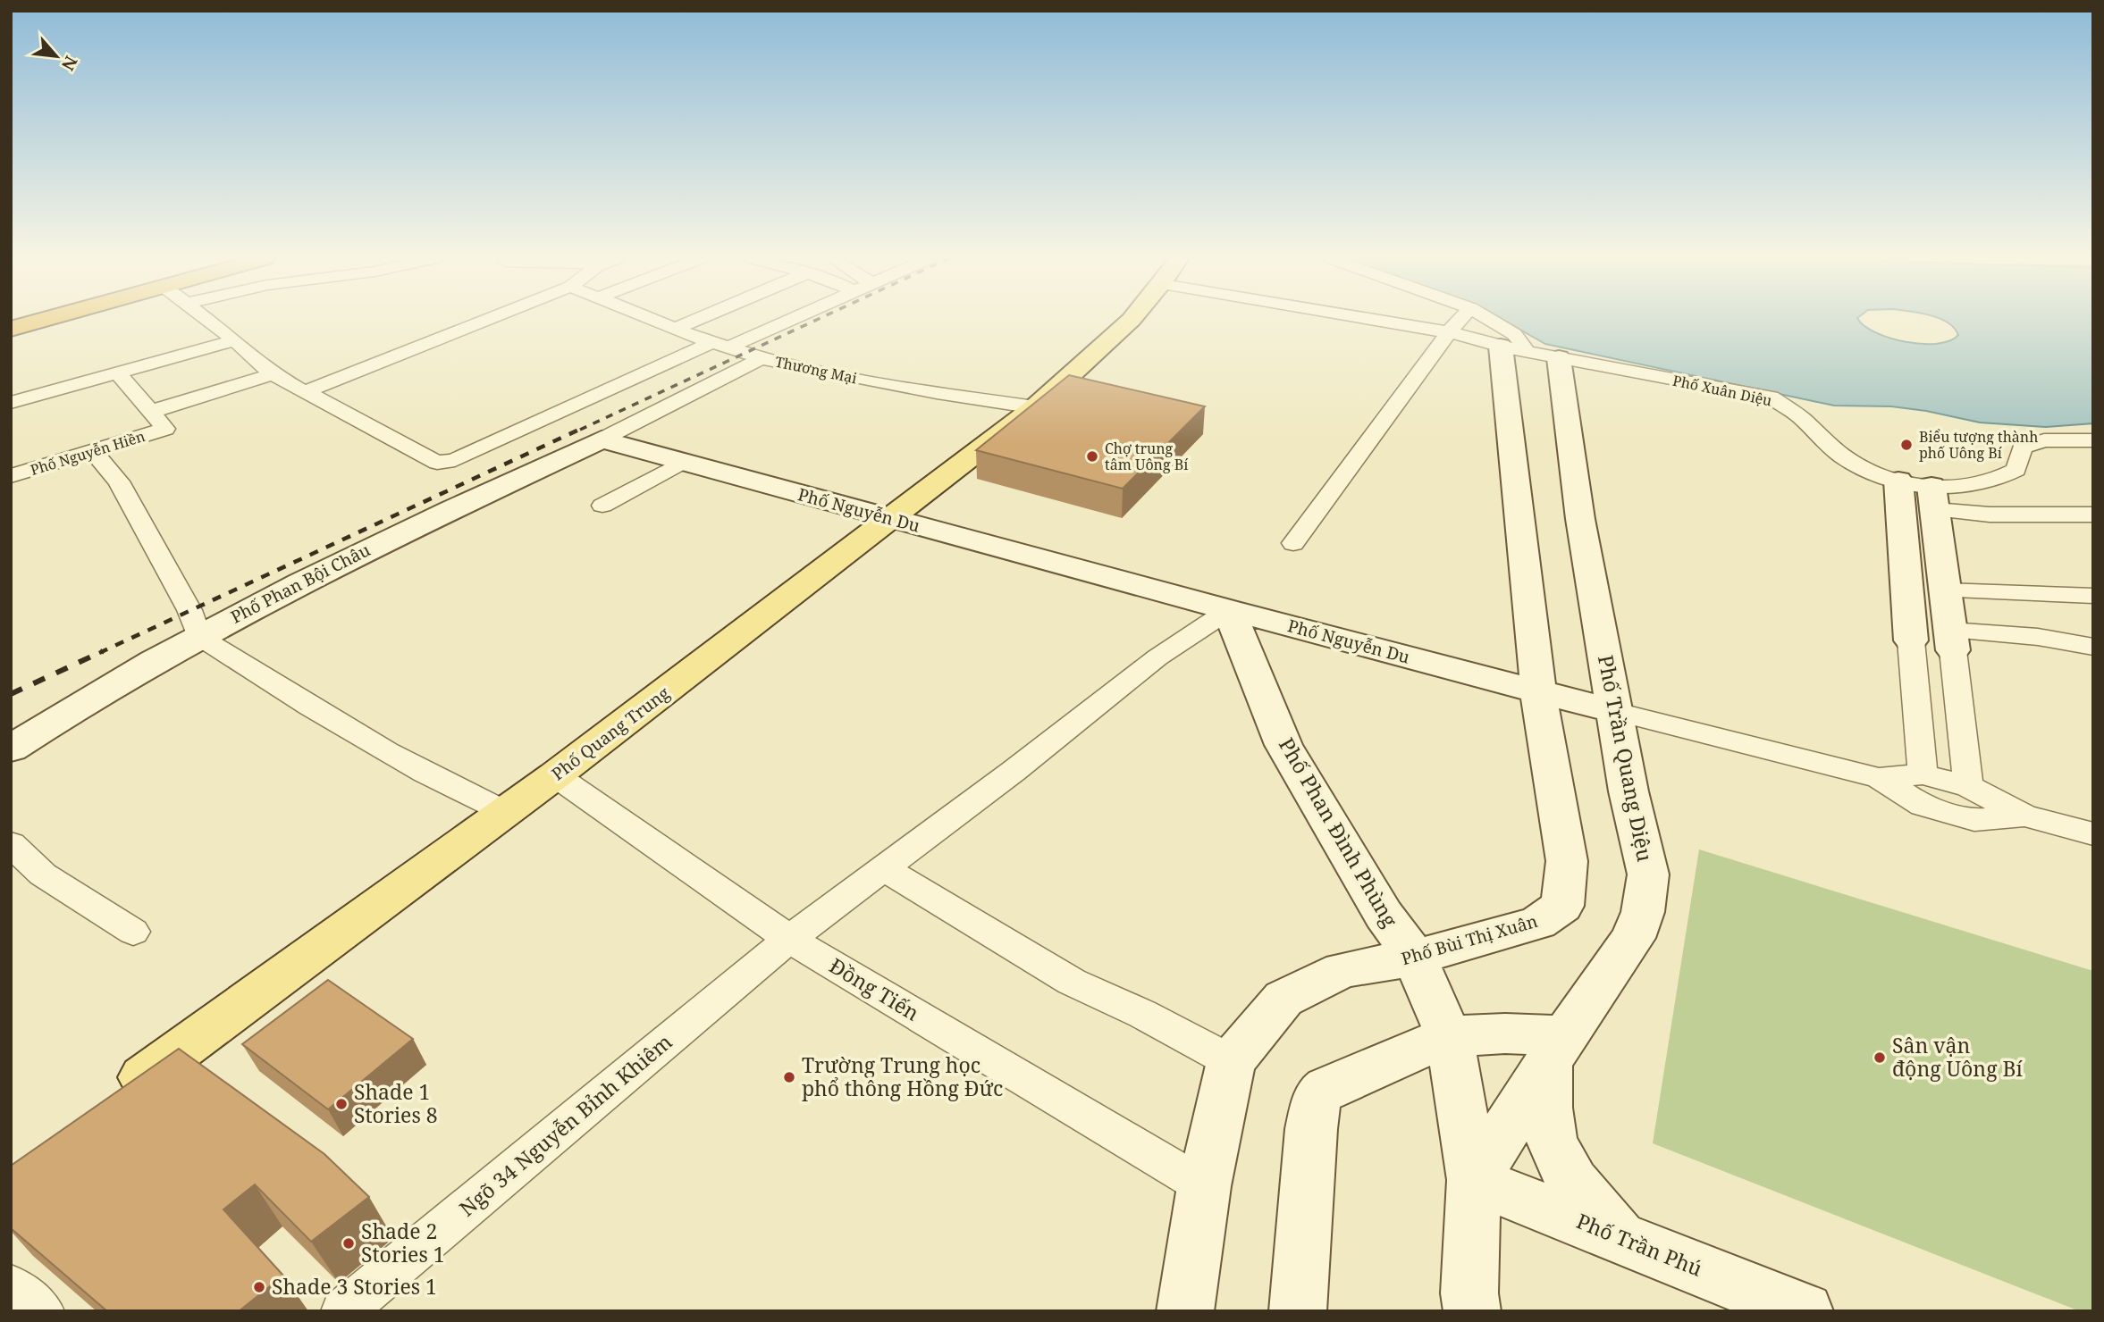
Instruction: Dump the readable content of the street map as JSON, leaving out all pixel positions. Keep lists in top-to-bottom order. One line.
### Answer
{"streets":{"main road":["Phố Nguyễn Du","Phố Phan Bội Châu","Phố Quang Trung","Phố Trần Quang Diệu","Phố Phan Đình Phùng","Phố Bùi Thị Xuân","Phố Trần Phú"],"street":["Thương Mại","Phố Xuân Diệu","Phố Nguyễn Hiền","Đồng Tiến","Ngõ 34 Nguyễn Bỉnh Khiêm"]},"crossings":[["Thương Mại","Phố Quang Trung"],["Phố Xuân Diệu","Phố Trần Quang Diệu"],["Phố Xuân Diệu","Phố Bùi Thị Xuân"],["Phố Nguyễn Du","Phố Phan Bội Châu"],["Phố Nguyễn Du","Phố Quang Trung"],["Phố Nguyễn Du","Phố Trần Quang Diệu"],["Phố Nguyễn Du","Phố Phan Đình Phùng"],["Phố Nguyễn Du","Phố Bùi Thị Xuân"],["Phố Nguyễn Du","Ngõ 34 Nguyễn Bỉnh Khiêm"],["Phố Quang Trung","Đồng Tiến"],["Phố Trần Quang Diệu","Phố Phan Đình Phùng"],["Phố Trần Quang Diệu","Phố Bùi Thị Xuân"],["Phố Trần Quang Diệu","Phố Trần Phú"],["Phố Phan Đình Phùng","Phố Bùi Thị Xuân"],["Phố Phan Đình Phùng","Ngõ 34 Nguyễn Bỉnh Khiêm"],["Phố Phan Đình Phùng","Phố Trần Phú"],["Phố Bùi Thị Xuân","Đồng Tiến"],["Đồng Tiến","Ngõ 34 Nguyễn Bỉnh Khiêm"]],"places":["Biểu tượng thành phố Uông Bí","Chợ trung tâm Uông Bí","Sân vận động Uông Bí","Trường Trung học phổ thông Hồng Đức","Shade 1 Stories 8","Shade 2 Stories 1","Shade 3 Stories 1"],"north":"bottom right"}
